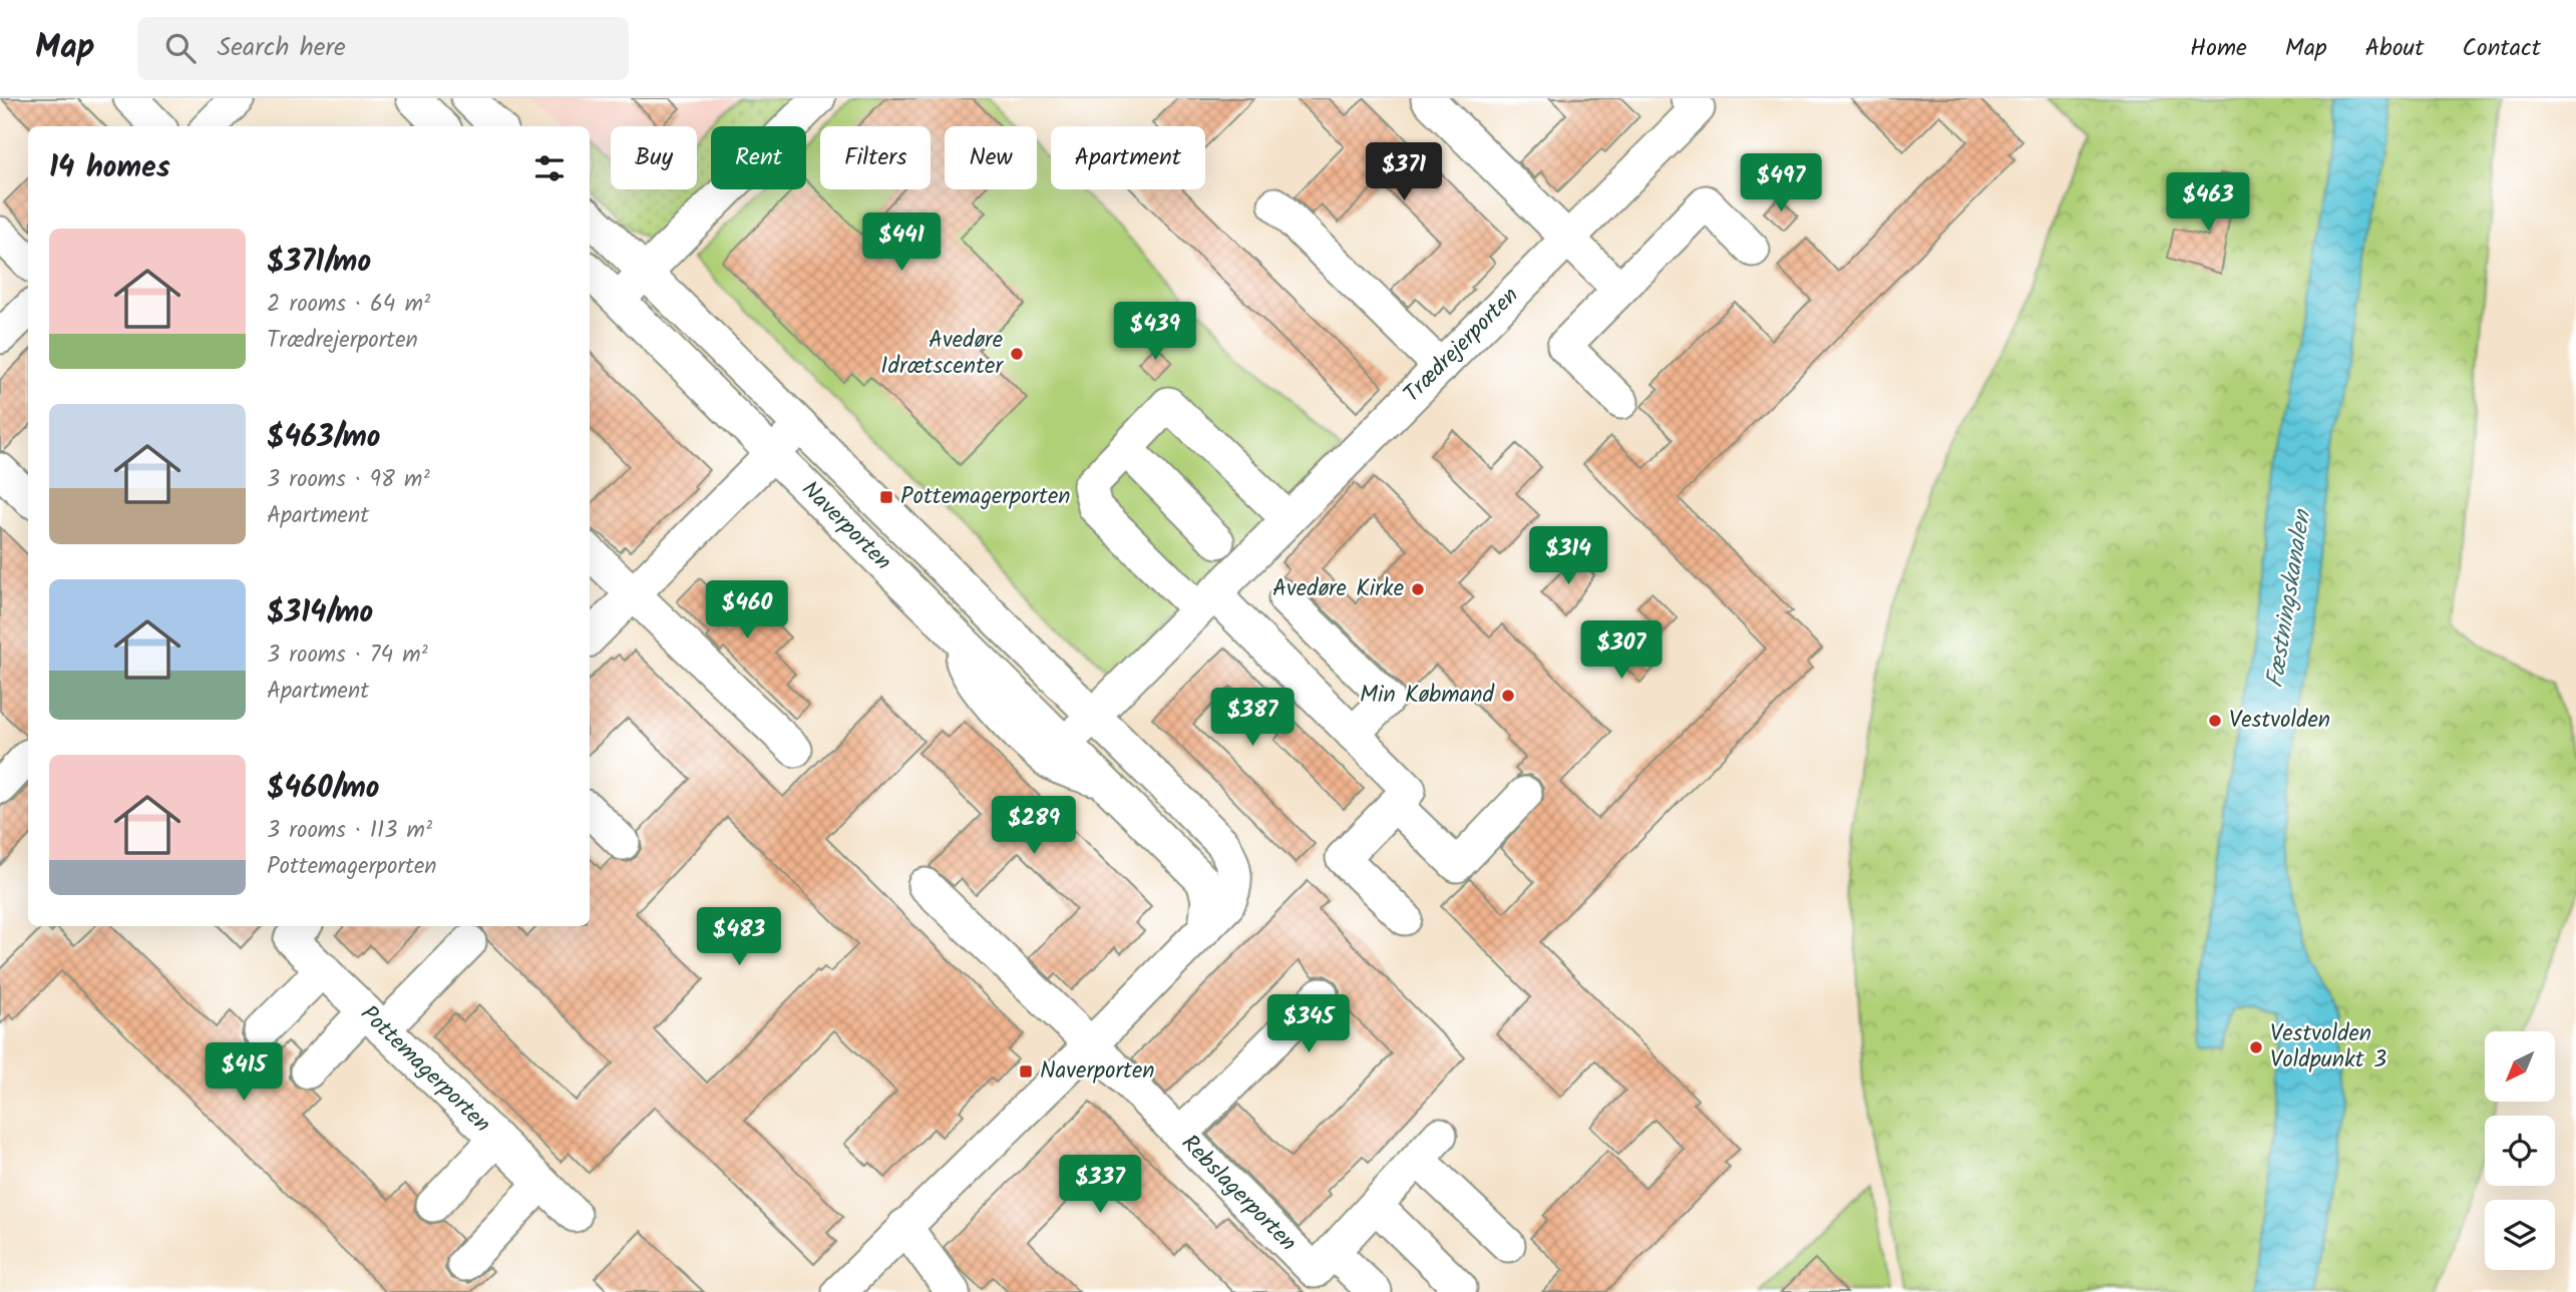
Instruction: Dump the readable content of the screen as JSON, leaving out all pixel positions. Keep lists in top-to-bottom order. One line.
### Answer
{"streets":{"street":["Trædrejerporten","Naverporten","Pottemagerporten","Rebslagerporten"]},"crossings":[["Trædrejerporten","Naverporten"]],"water":["Fæstningskanalen"],"places":{"other":["Avedøre Idrætscenter","Avedøre Kirke","Min Købmand","Vestvolden","Vestvolden Voldpunkt 3"],"transit":["Pottemagerporten","Naverporten"]},"north":"bottom left","page":{"header":"Map","search":"Search here","nav":["Home","Map","About","Contact"],"chip":["Buy","Rent","Filters","New","Apartment"],"heading":"14 homes","price":["$371","$497","$463","$441","$439","$314","$460","$307","$387","$289","$483","$345","$415","$337"],"list":[{"name":"$371/mo","note":"2 rooms · 64 m² · Trædrejerporten"},{"name":"$463/mo","note":"3 rooms · 98 m² · Apartment"},{"name":"$314/mo","note":"3 rooms · 74 m² · Apartment"},{"name":"$460/mo","note":"3 rooms · 113 m² · Pottemagerporten"}]}}
